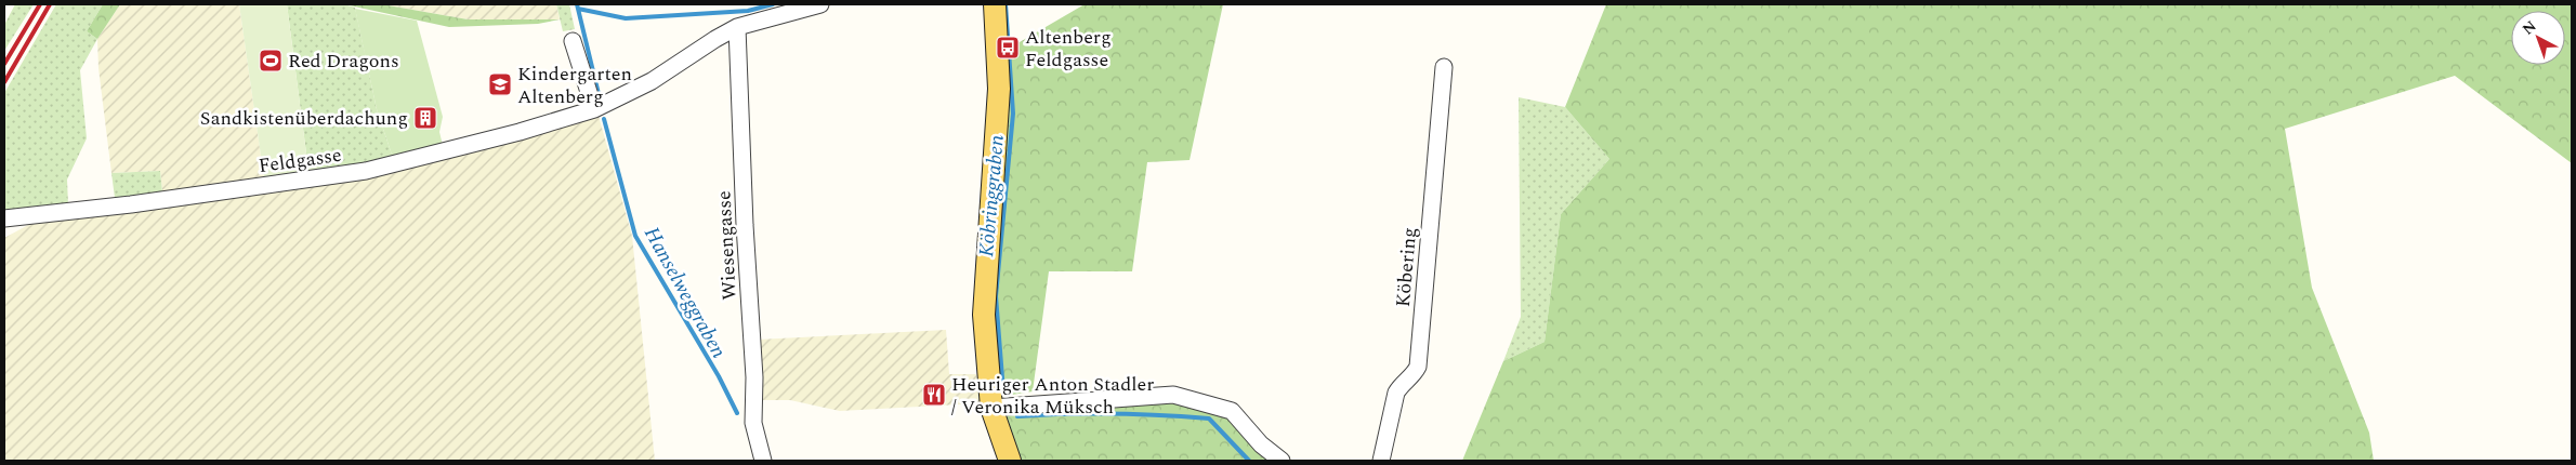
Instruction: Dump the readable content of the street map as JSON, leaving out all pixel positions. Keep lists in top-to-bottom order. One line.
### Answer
{"streets":{"street":["Feldgasse","Wiesengasse","Köbering"]},"crossings":[["Feldgasse","Wiesengasse"]],"water":["Köbringgraben","Hanselweggraben"],"places":{"bus stop":["Altenberg Feldgasse"],"sports":["Red Dragons"],"school or university":["Kindergarten Altenberg"],"building":["Sandkistenüberdachung"],"restaurant":["Heuriger Anton Stadler / Veronika Müksch"]},"north":"top left"}
